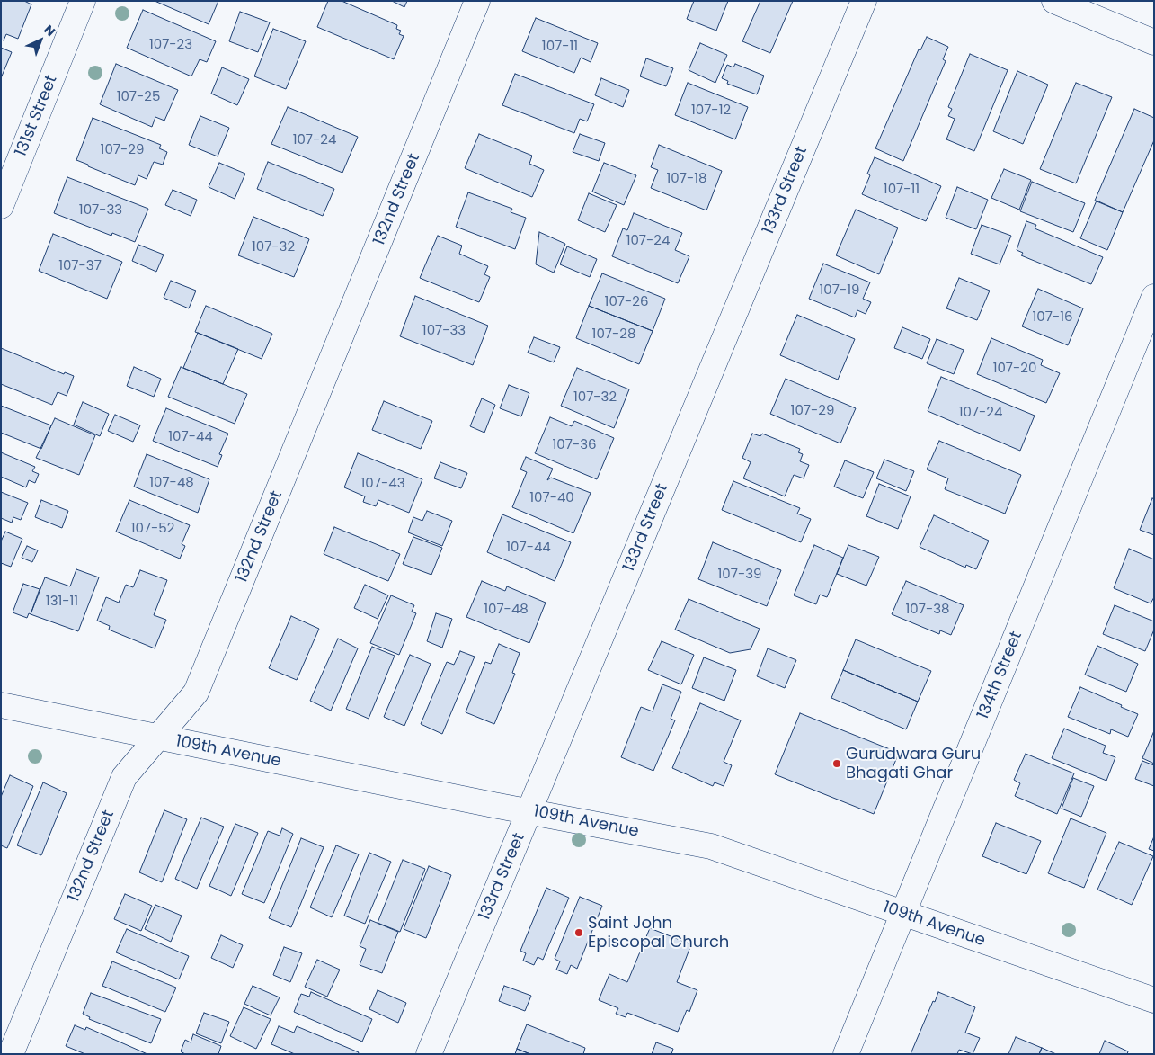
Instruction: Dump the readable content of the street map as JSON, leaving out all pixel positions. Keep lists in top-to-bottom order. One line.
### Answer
{"streets":{"street":["131st Street","133rd Street","132nd Street","134th Street","109th Avenue"]},"crossings":[["133rd Street","109th Avenue"],["132nd Street","109th Avenue"],["134th Street","109th Avenue"]],"places":["Gurudwara Guru Bhagati Ghar","Saint John Episcopal Church"],"house_numbers":["107-23","107-11","107-25","107-12","107-24","107-29","107-18","107-11","107-33","107-24","107-32","107-37","107-19","107-26","107-16","107-33","107-28","107-20","107-32","107-29","107-24","107-44","107-36","107-48","107-43","107-40","107-52","107-44","107-39","131-11","107-48","107-38"],"north":"top right"}
